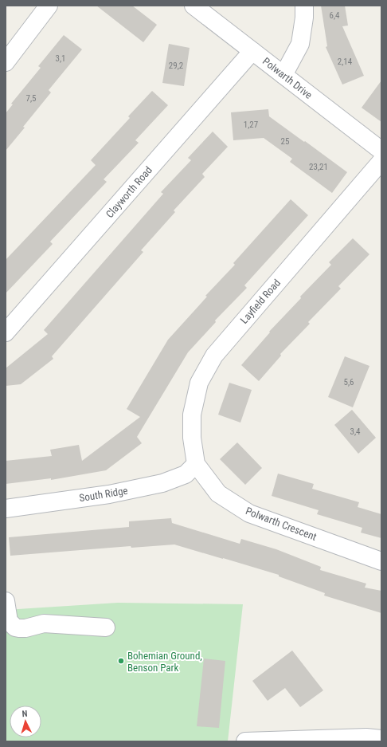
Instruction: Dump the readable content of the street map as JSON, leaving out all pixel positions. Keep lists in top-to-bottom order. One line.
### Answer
{"streets":{"street":["Polwarth Drive","Clayworth Road","Layfield Road","South Ridge","Polwarth Crescent"]},"crossings":[["Polwarth Drive","Clayworth Road"],["Layfield Road","South Ridge"],["Layfield Road","Polwarth Crescent"],["South Ridge","Polwarth Crescent"]],"places":["Bohemian Ground, Benson Park"],"house_numbers":["6,4","3,1","2,14","29,2","7,5","1,27","25","23,21","5,6","3,4"],"north":"top"}
